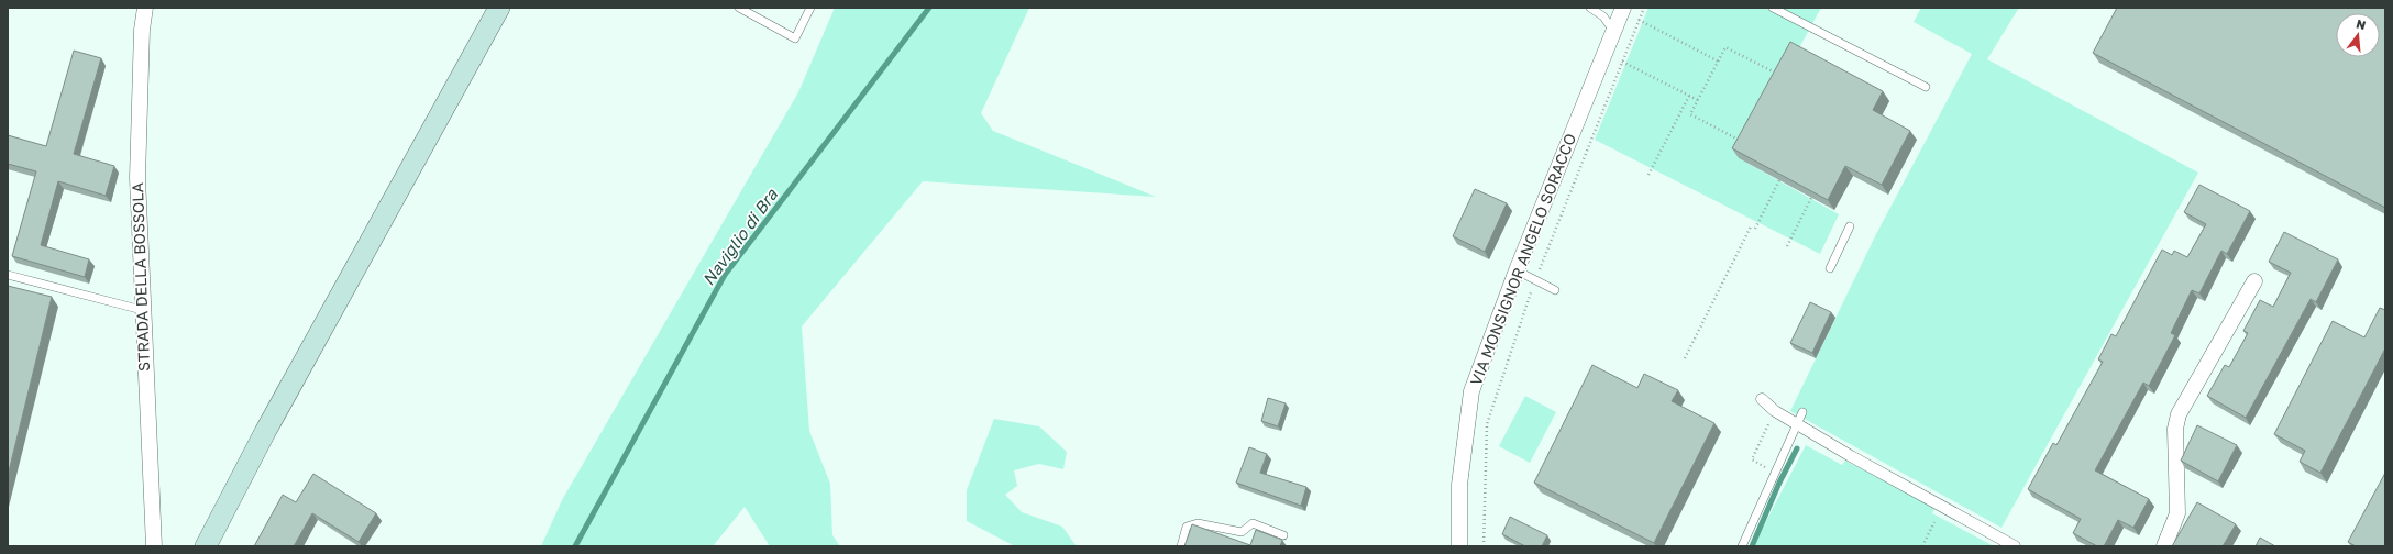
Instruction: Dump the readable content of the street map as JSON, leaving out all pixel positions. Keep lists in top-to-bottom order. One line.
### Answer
{"streets":{"street":["VIA MONSIGNOR ANGELO SORACCO","STRADA DELLA BOSSOLA"]},"water":["Naviglio di Bra"],"north":"top"}
